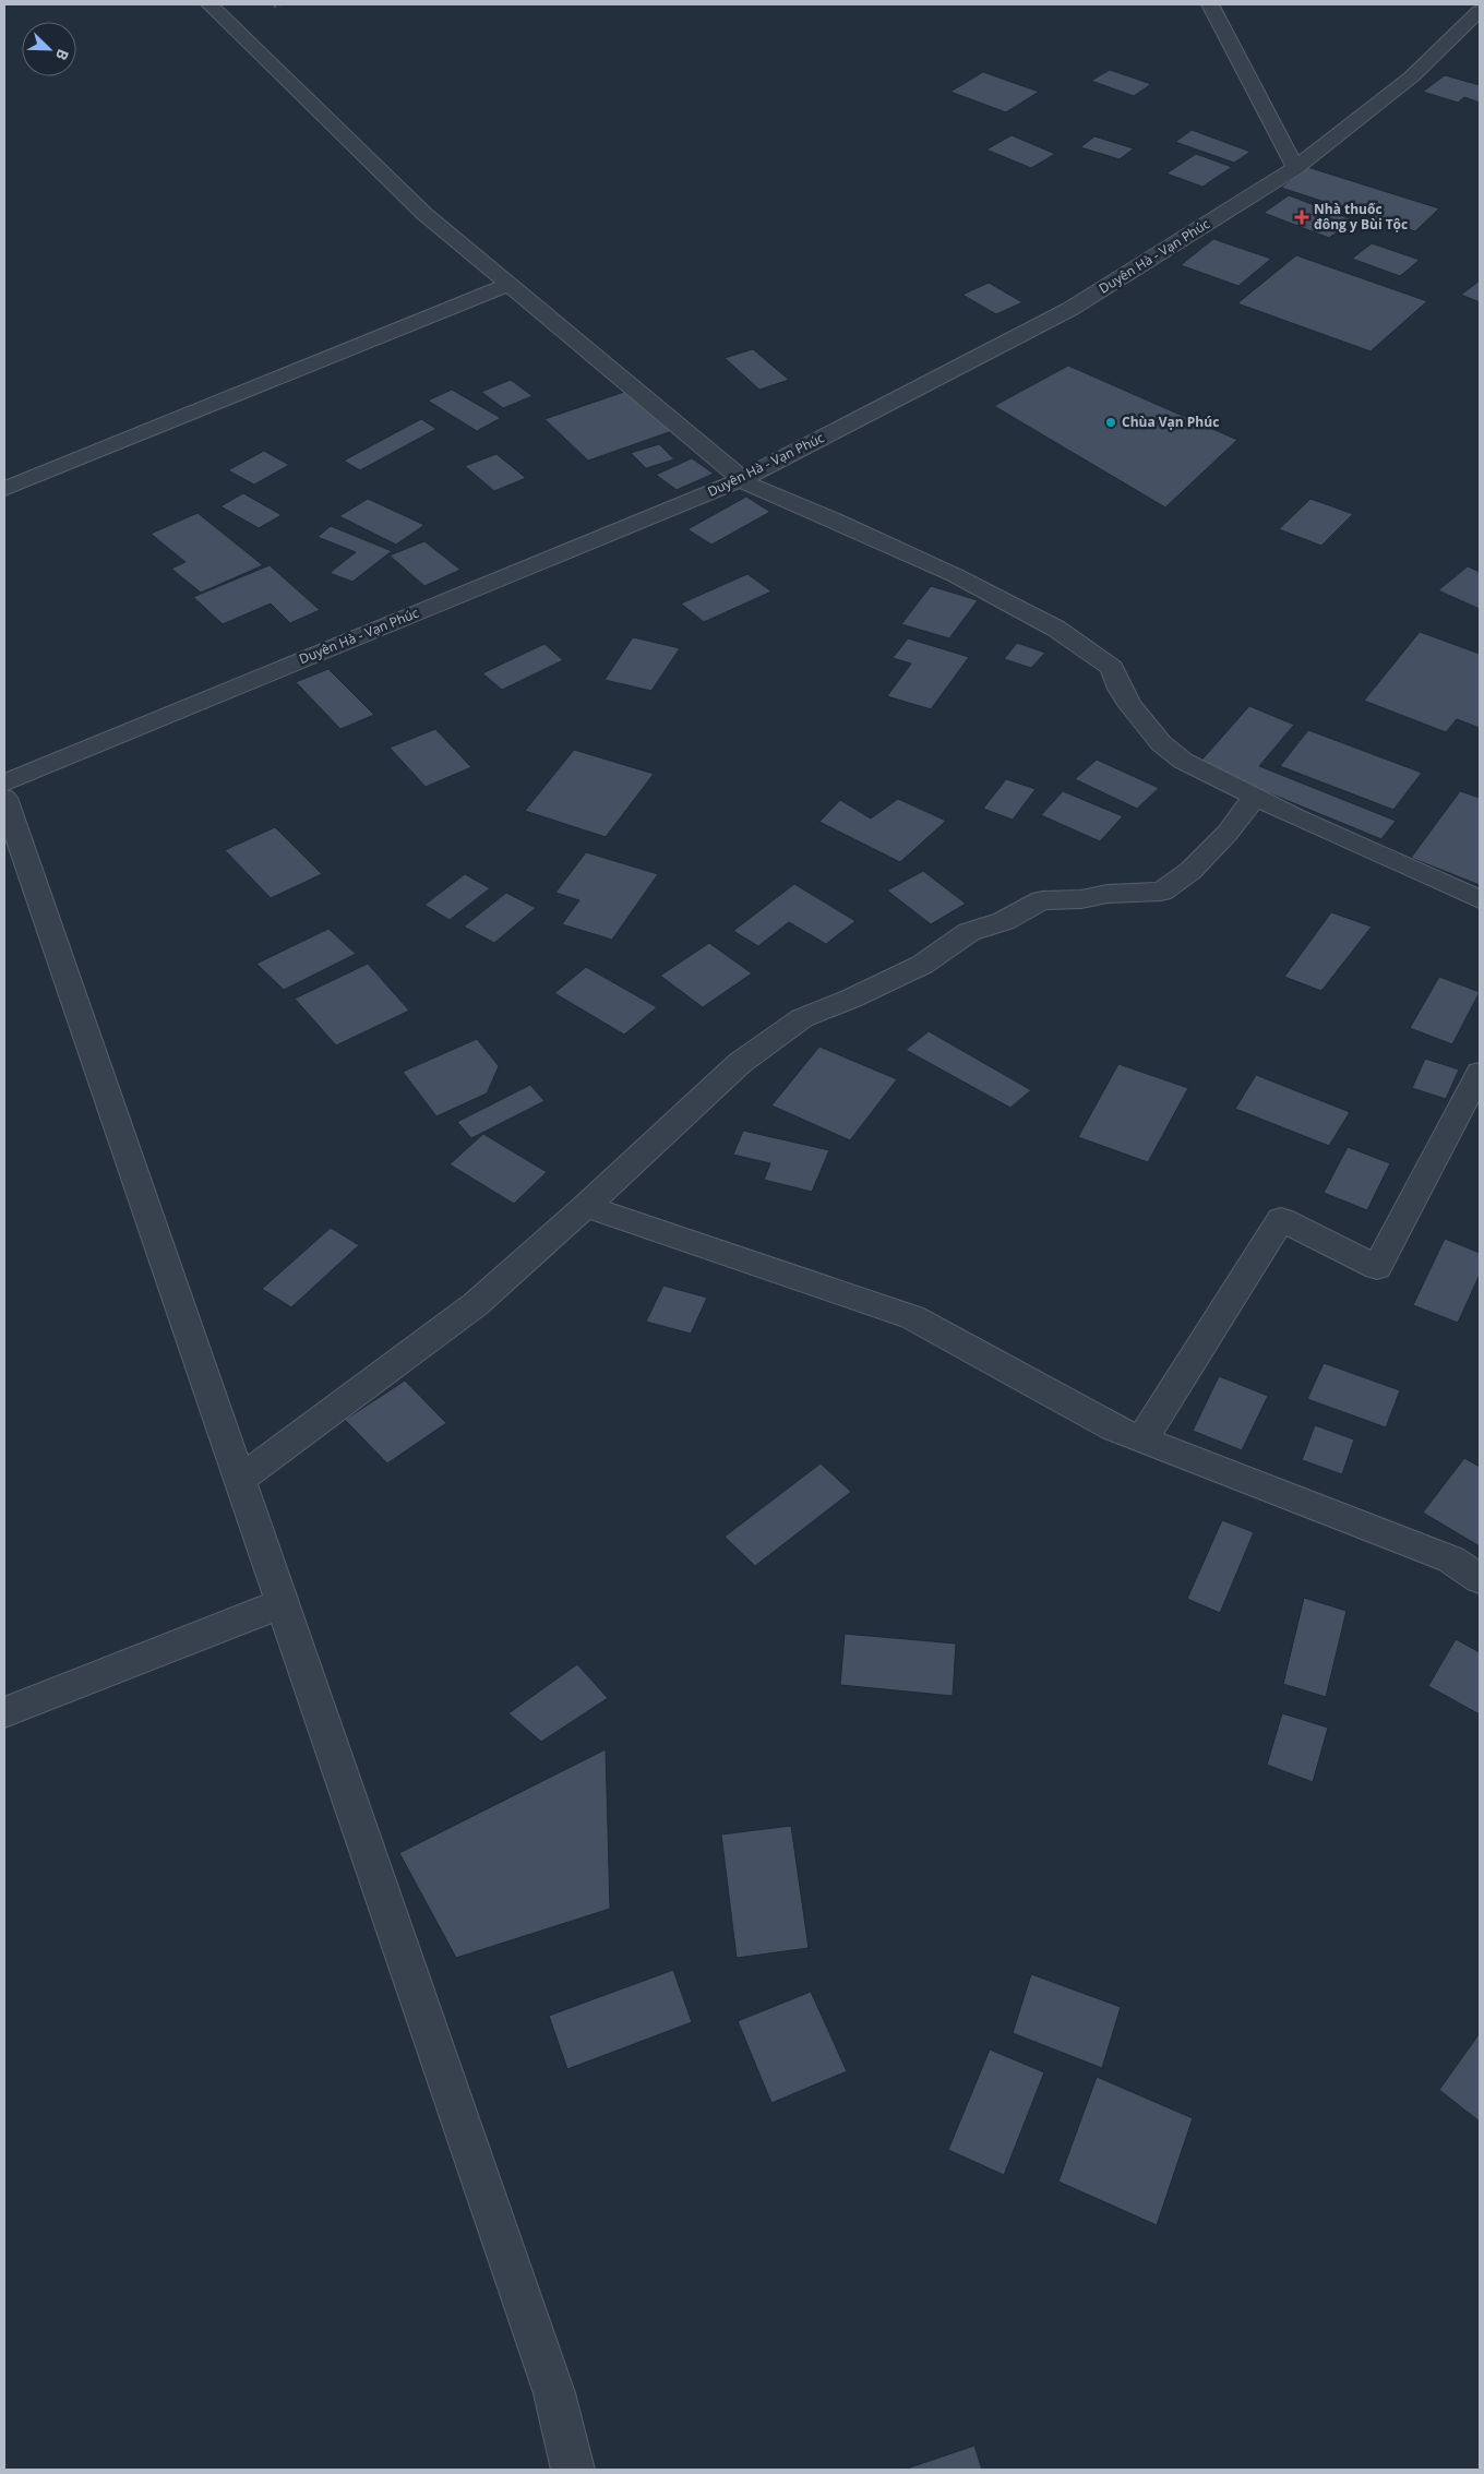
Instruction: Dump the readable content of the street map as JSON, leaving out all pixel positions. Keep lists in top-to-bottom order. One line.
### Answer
{"streets":{"street":["Duyên Hà - Vạn Phúc"]},"places":{"health":["Nhà thuốc đông y Bùi Tộc"],"other":["Chùa Vạn Phúc"]},"north":"bottom right"}
